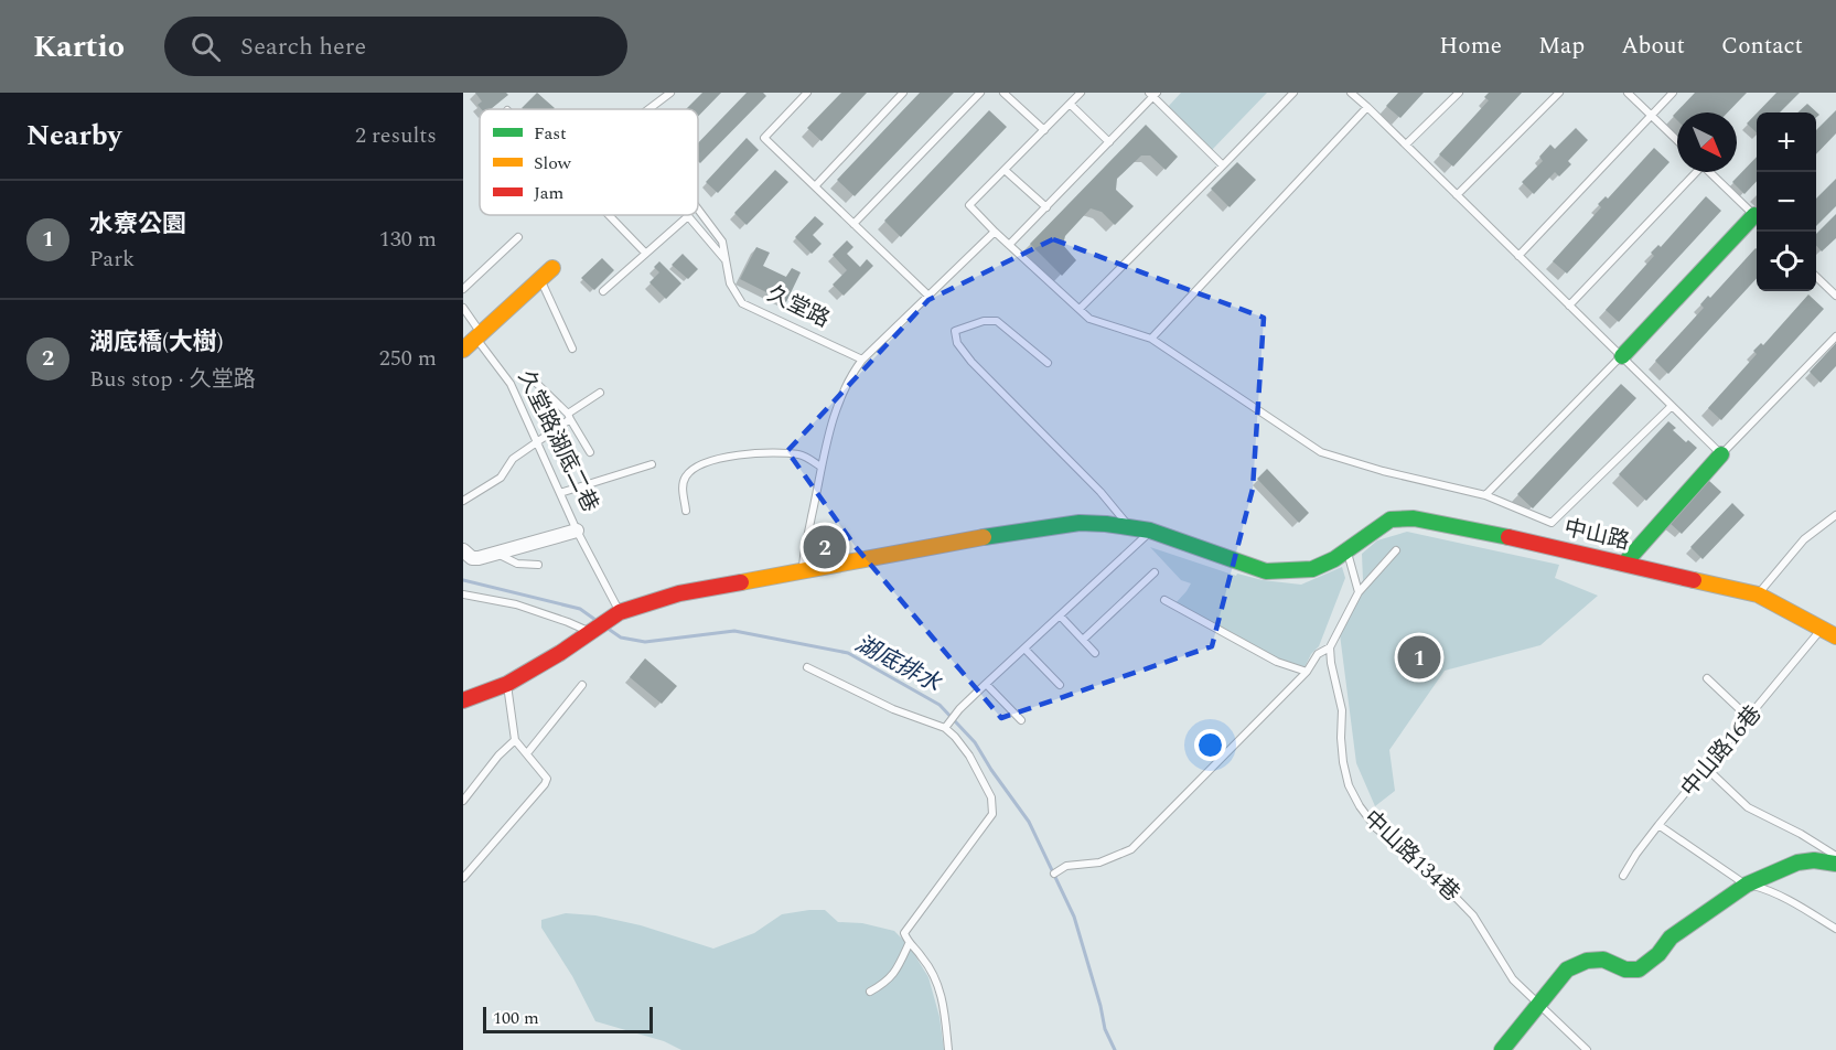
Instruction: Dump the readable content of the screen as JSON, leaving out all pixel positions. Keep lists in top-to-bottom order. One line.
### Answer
{"streets":{"street":["久堂路湖底二巷","中山路"],"lane":["久堂路","中山路16巷","中山路134巷"]},"crossings":[["中山路","中山路16巷"]],"water":["湖底排水"],"legend":["Fast","Slow","Jam"],"scale_bar":"100 m","north":"bottom right","page":{"header":"Kartio","search":"Search here","nav":["Home","Map","About","Contact"],"heading":["Nearby","2 results"],"map_buttons":["+","−"],"list":[{"mark":"1","name":"水寮公園","note":"Park","value":"130 m"},{"mark":"2","name":"湖底橋(大樹)","note":"Bus stop · 久堂路","value":"250 m"}],"pins":["2","1"],"scale":"100 m"}}
